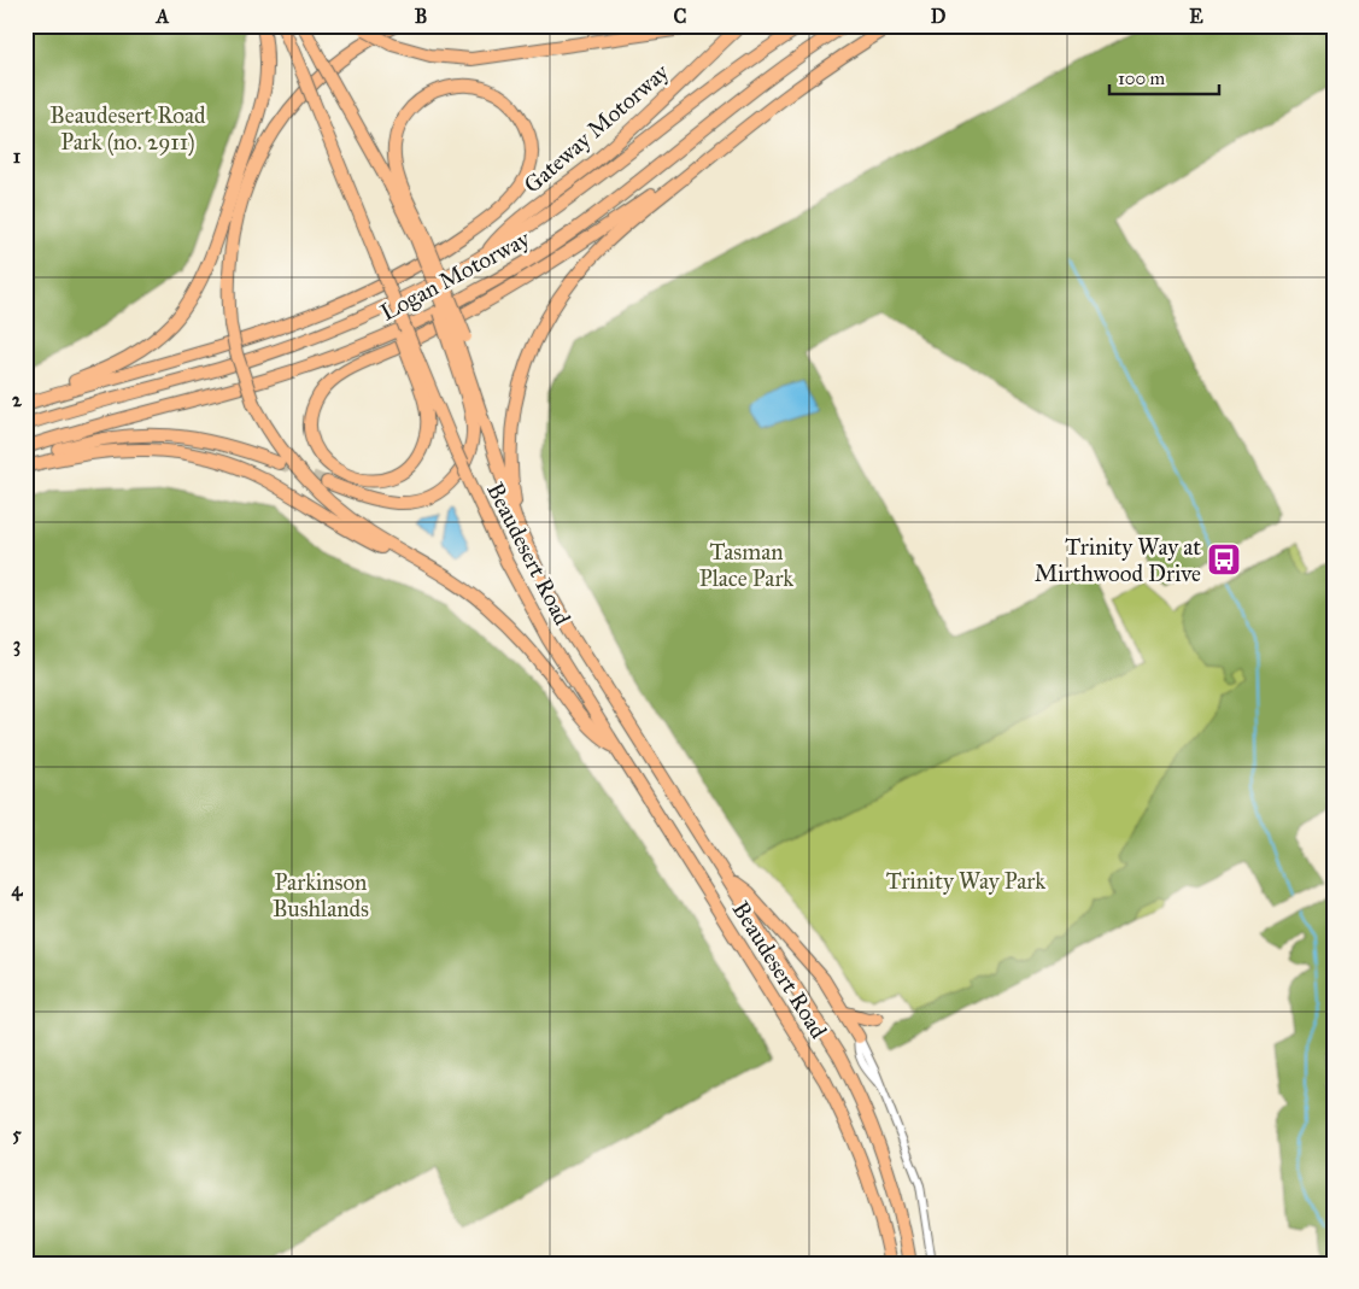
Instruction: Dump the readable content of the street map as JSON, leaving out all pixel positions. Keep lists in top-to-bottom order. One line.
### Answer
{"streets":{"highway":["Gateway Motorway","Logan Motorway","Beaudesert Road"]},"crossings":[["Gateway Motorway","Logan Motorway"]],"parks":["Beaudesert Road Park (no. 2911)","Tasman Place Park","Trinity Way Park","Parkinson Bushlands"],"places":{"bus stop":["Trinity Way at Mirthwood Drive"]},"scale_bar":"100 m","grid":{"columns":["A","B","C","D","E"],"rows":["1","2","3","4","5"]}}
